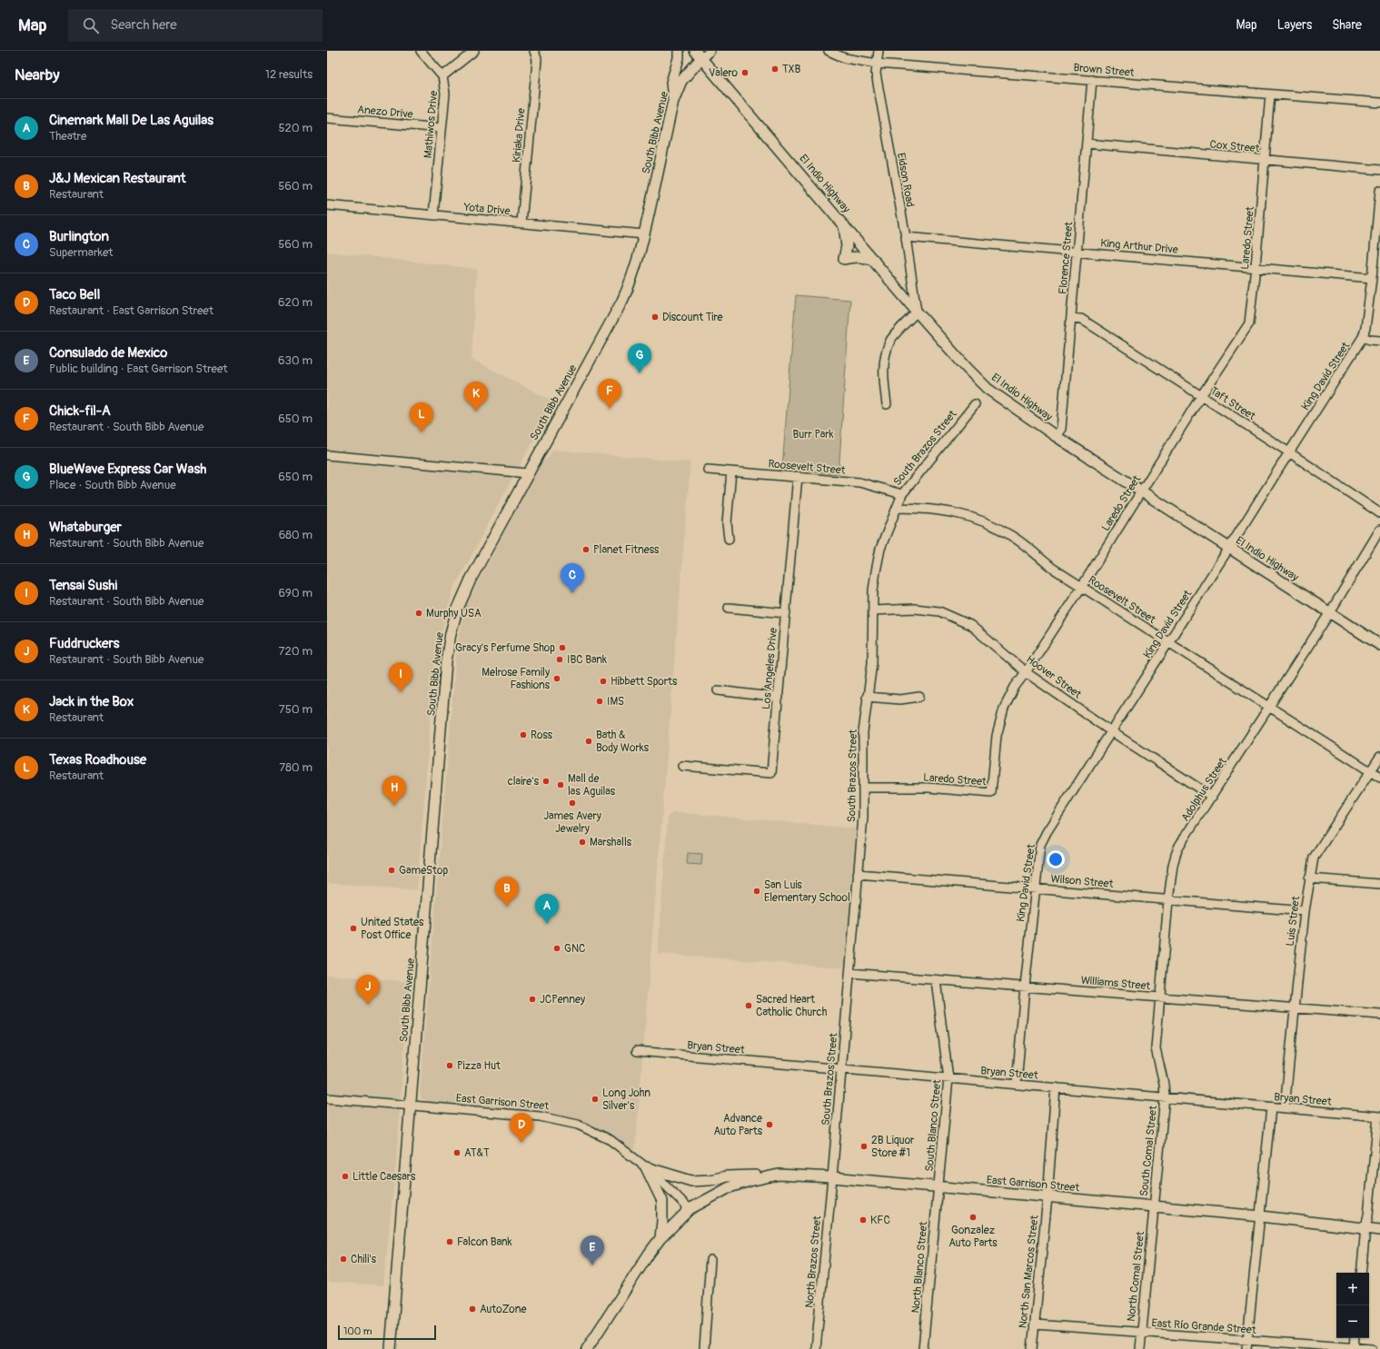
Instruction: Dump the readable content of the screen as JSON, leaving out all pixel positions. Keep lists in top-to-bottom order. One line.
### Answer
{"streets":{"main road":["South Bibb Avenue","El Indio Highway","East Garrison Street"],"street":["Brown Street","Anezo Drive","Mathiwos Drive","Kiriaka Drive","Cox Street","Eidson Road","Yota Drive","Laredo Street","King Arthur Drive","Florence Street","King David Street","Taft Street","South Brazos Street","Roosevelt Street","Los Angeles Drive","Hoover Street","Adolphus Street","Wilson Street","Luis Street","Williams Street","Bryan Street","South Blanco Street","South Comal Street","North Brazos Street","North Blanco Street","North San Marcos Street","North Comal Street","East Río Grande Street"]},"crossings":[["Brown Street","Eidson Road"],["Brown Street","Laredo Street"],["Brown Street","Florence Street"],["Anezo Drive","Mathiwos Drive"],["Mathiwos Drive","Yota Drive"],["South Bibb Avenue","El Indio Highway"],["South Bibb Avenue","Yota Drive"],["South Bibb Avenue","East Garrison Street"],["Kiriaka Drive","Yota Drive"],["Cox Street","Laredo Street"],["Cox Street","Florence Street"],["Eidson Road","El Indio Highway"],["Eidson Road","King Arthur Drive"],["El Indio Highway","Laredo Street"],["El Indio Highway","Florence Street"],["El Indio Highway","King David Street"],["El Indio Highway","Adolphus Street"],["Laredo Street","King Arthur Drive"],["Laredo Street","Taft Street"],["Laredo Street","South Brazos Street"],["Laredo Street","Roosevelt Street"],["Laredo Street","Hoover Street"],["King Arthur Drive","Florence Street"],["King Arthur Drive","King David Street"],["Florence Street","Taft Street"],["King David Street","Taft Street"],["King David Street","Roosevelt Street"],["King David Street","Hoover Street"],["King David Street","Wilson Street"],["King David Street","Williams Street"],["King David Street","Bryan Street"],["South Brazos Street","Roosevelt Street"],["South Brazos Street","Hoover Street"],["South Brazos Street","Wilson Street"],["South Brazos Street","Williams Street"],["South Brazos Street","Bryan Street"],["South Brazos Street","East Garrison Street"],["South Brazos Street","North Brazos Street"],["Roosevelt Street","Los Angeles Drive"],["Roosevelt Street","Adolphus Street"],["Roosevelt Street","Luis Street"],["Hoover Street","Adolphus Street"],["Adolphus Street","Wilson Street"],["Adolphus Street","Williams Street"],["Adolphus Street","Bryan Street"],["Adolphus Street","South Comal Street"],["Wilson Street","Luis Street"],["Luis Street","Williams Street"],["Luis Street","Bryan Street"],["Williams Street","South Blanco Street"],["Bryan Street","South Blanco Street"],["Bryan Street","South Comal Street"],["Bryan Street","North San Marcos Street"],["East Garrison Street","South Blanco Street"],["East Garrison Street","South Comal Street"],["East Garrison Street","North Brazos Street"],["East Garrison Street","North Blanco Street"],["East Garrison Street","North San Marcos Street"],["East Garrison Street","North Comal Street"],["South Blanco Street","North Blanco Street"],["South Comal Street","North Comal Street"],["North San Marcos Street","East Río Grande Street"],["North Comal Street","East Río Grande Street"]],"parks":["Burr Park"],"places":["TXB","Valero","Discount Tire","Planet Fitness","Murphy USA","Gracy's Perfume Shop","IBC Bank","Melrose Family Fashions","Hibbett Sports","IMS","Ross","Bath & Body Works","claire's","Mall de las Aguilas","James Avery Jewelry","Marshalls","GameStop","San Luis Elementary School","United States Post Office","GNC","JCPenney","Sacred Heart Catholic Church","Pizza Hut","Long John Silver's","Advance Auto Parts","2B Liquor Store #1","AT&T","Little Caesars","Gonzalez Auto Parts","KFC","Falcon Bank","Chili's","AutoZone"],"scale_bar":"100 m","page":{"header":"Map","search":"Search here","nav":["Map","Layers","Share"],"heading":["Nearby","12 results"],"list":[{"mark":"A","name":"Cinemark Mall De Las Aguilas","note":"Theatre","value":"520 m"},{"mark":"B","name":"J&J Mexican Restaurant","note":"Restaurant","value":"560 m"},{"mark":"C","name":"Burlington","note":"Supermarket","value":"560 m"},{"mark":"D","name":"Taco Bell","note":"Restaurant · East Garrison Street","value":"620 m"},{"mark":"E","name":"Consulado de Mexico","note":"Public building · East Garrison Street","value":"630 m"},{"mark":"F","name":"Chick-fil-A","note":"Restaurant · South Bibb Avenue","value":"650 m"},{"mark":"G","name":"BlueWave Express Car Wash","note":"Place · South Bibb Avenue","value":"650 m"},{"mark":"H","name":"Whataburger","note":"Restaurant · South Bibb Avenue","value":"680 m"},{"mark":"I","name":"Tensai Sushi","note":"Restaurant · South Bibb Avenue","value":"690 m"},{"mark":"J","name":"Fuddruckers","note":"Restaurant · South Bibb Avenue","value":"720 m"},{"mark":"K","name":"Jack in the Box","note":"Restaurant","value":"750 m"},{"mark":"L","name":"Texas Roadhouse","note":"Restaurant","value":"780 m"}],"pins":["G","F","K","L","C","I","H","B","A","J","D","E"],"map_buttons":["+","−"],"scale":"100 m"}}
